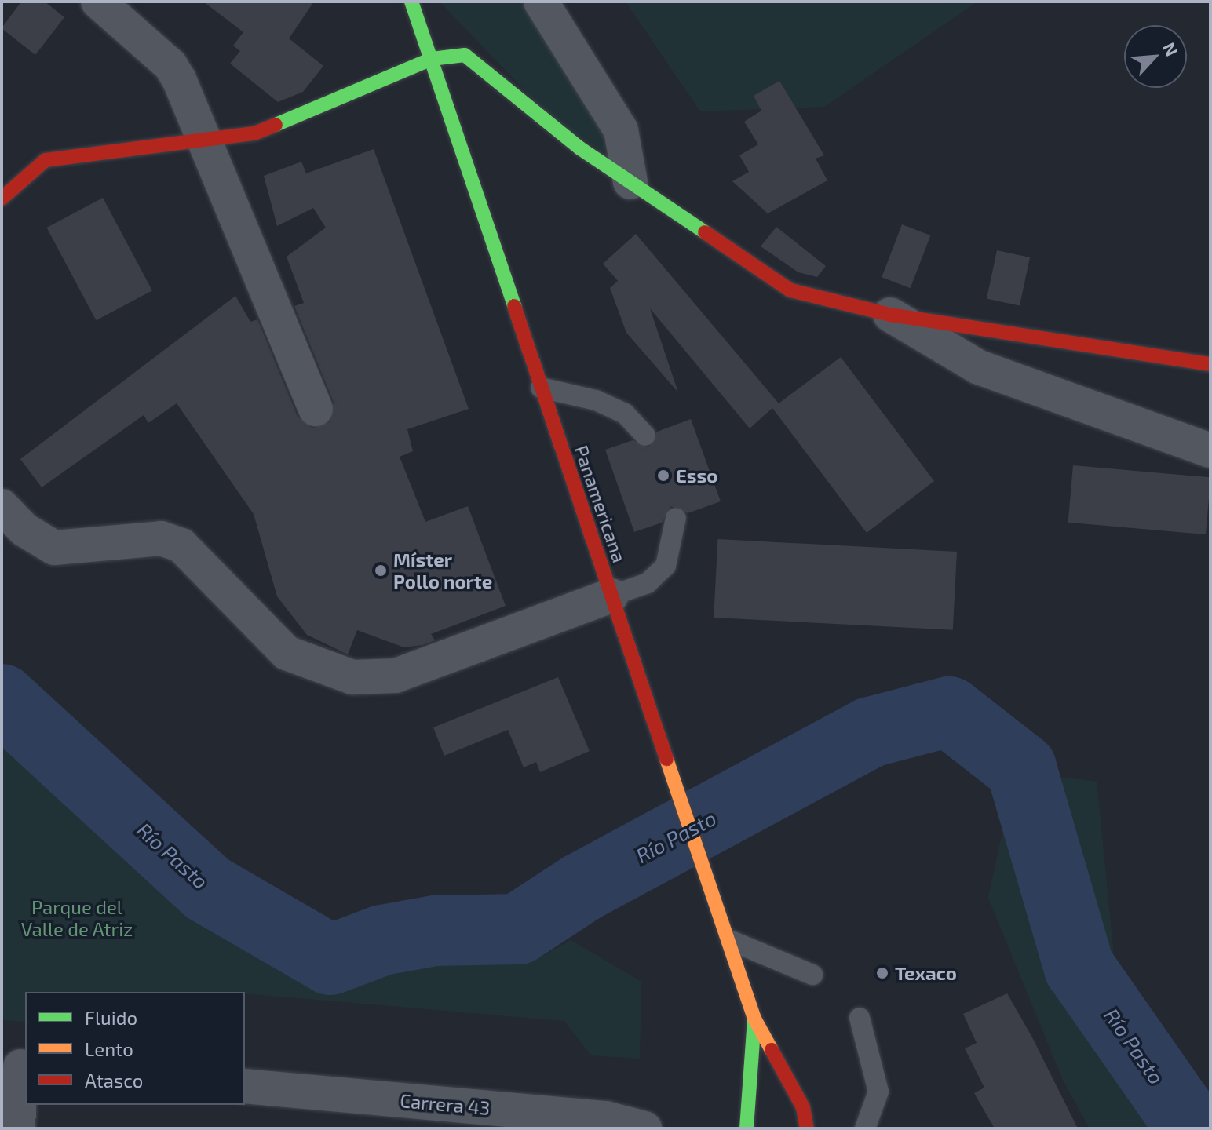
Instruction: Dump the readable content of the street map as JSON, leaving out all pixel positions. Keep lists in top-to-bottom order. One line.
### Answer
{"streets":{"main road":["Panamericana"],"street":["Carrera 43"]},"water":["Río Pasto"],"parks":["Parque del Valle de Atriz"],"places":["Esso","Míster Pollo norte","Texaco"],"legend":["Fluido","Lento","Atasco"],"north":"top right"}
